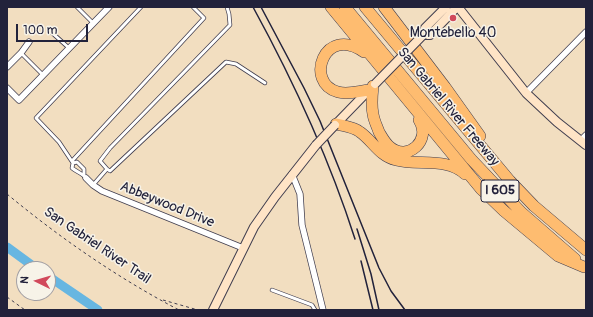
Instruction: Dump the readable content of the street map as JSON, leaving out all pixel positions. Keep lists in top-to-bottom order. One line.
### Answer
{"streets":{"highway":["San Gabriel River Freeway","I 605"],"street":["Abbeywood Drive"],"path":["San Gabriel River Trail"]},"places":["Montebello 40"],"scale_bar":"100 m","north":"left"}
